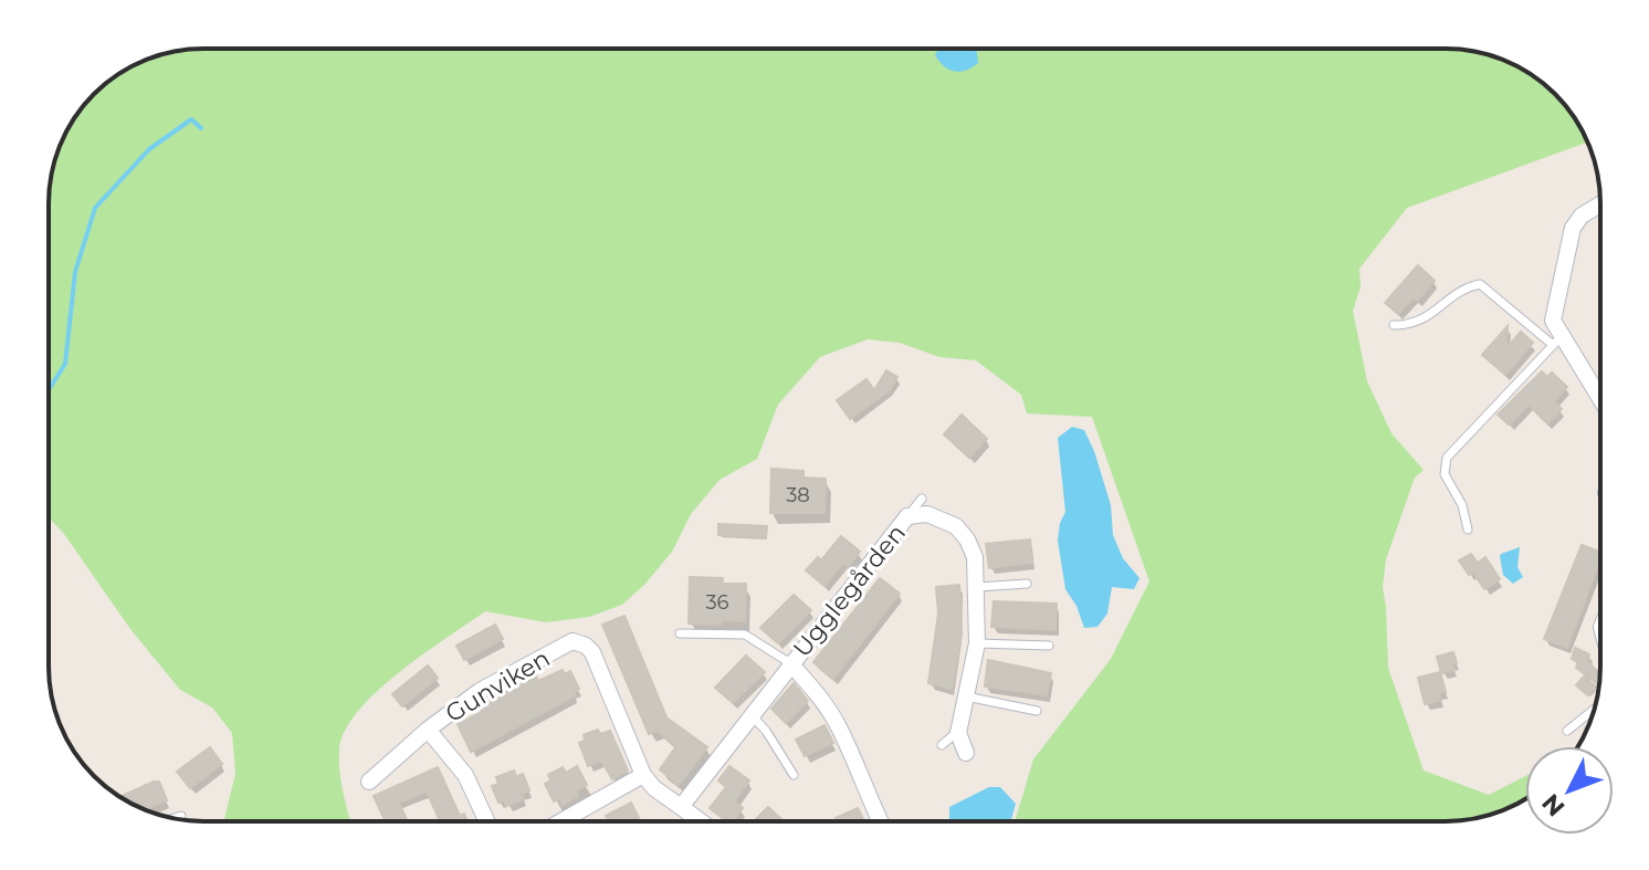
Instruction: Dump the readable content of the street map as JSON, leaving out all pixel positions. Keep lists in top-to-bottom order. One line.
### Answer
{"streets":{"street":["Ugglegården","Gunviken"]},"crossings":[["Ugglegården","Gunviken"]],"house_numbers":["38","36"],"north":"bottom left"}
